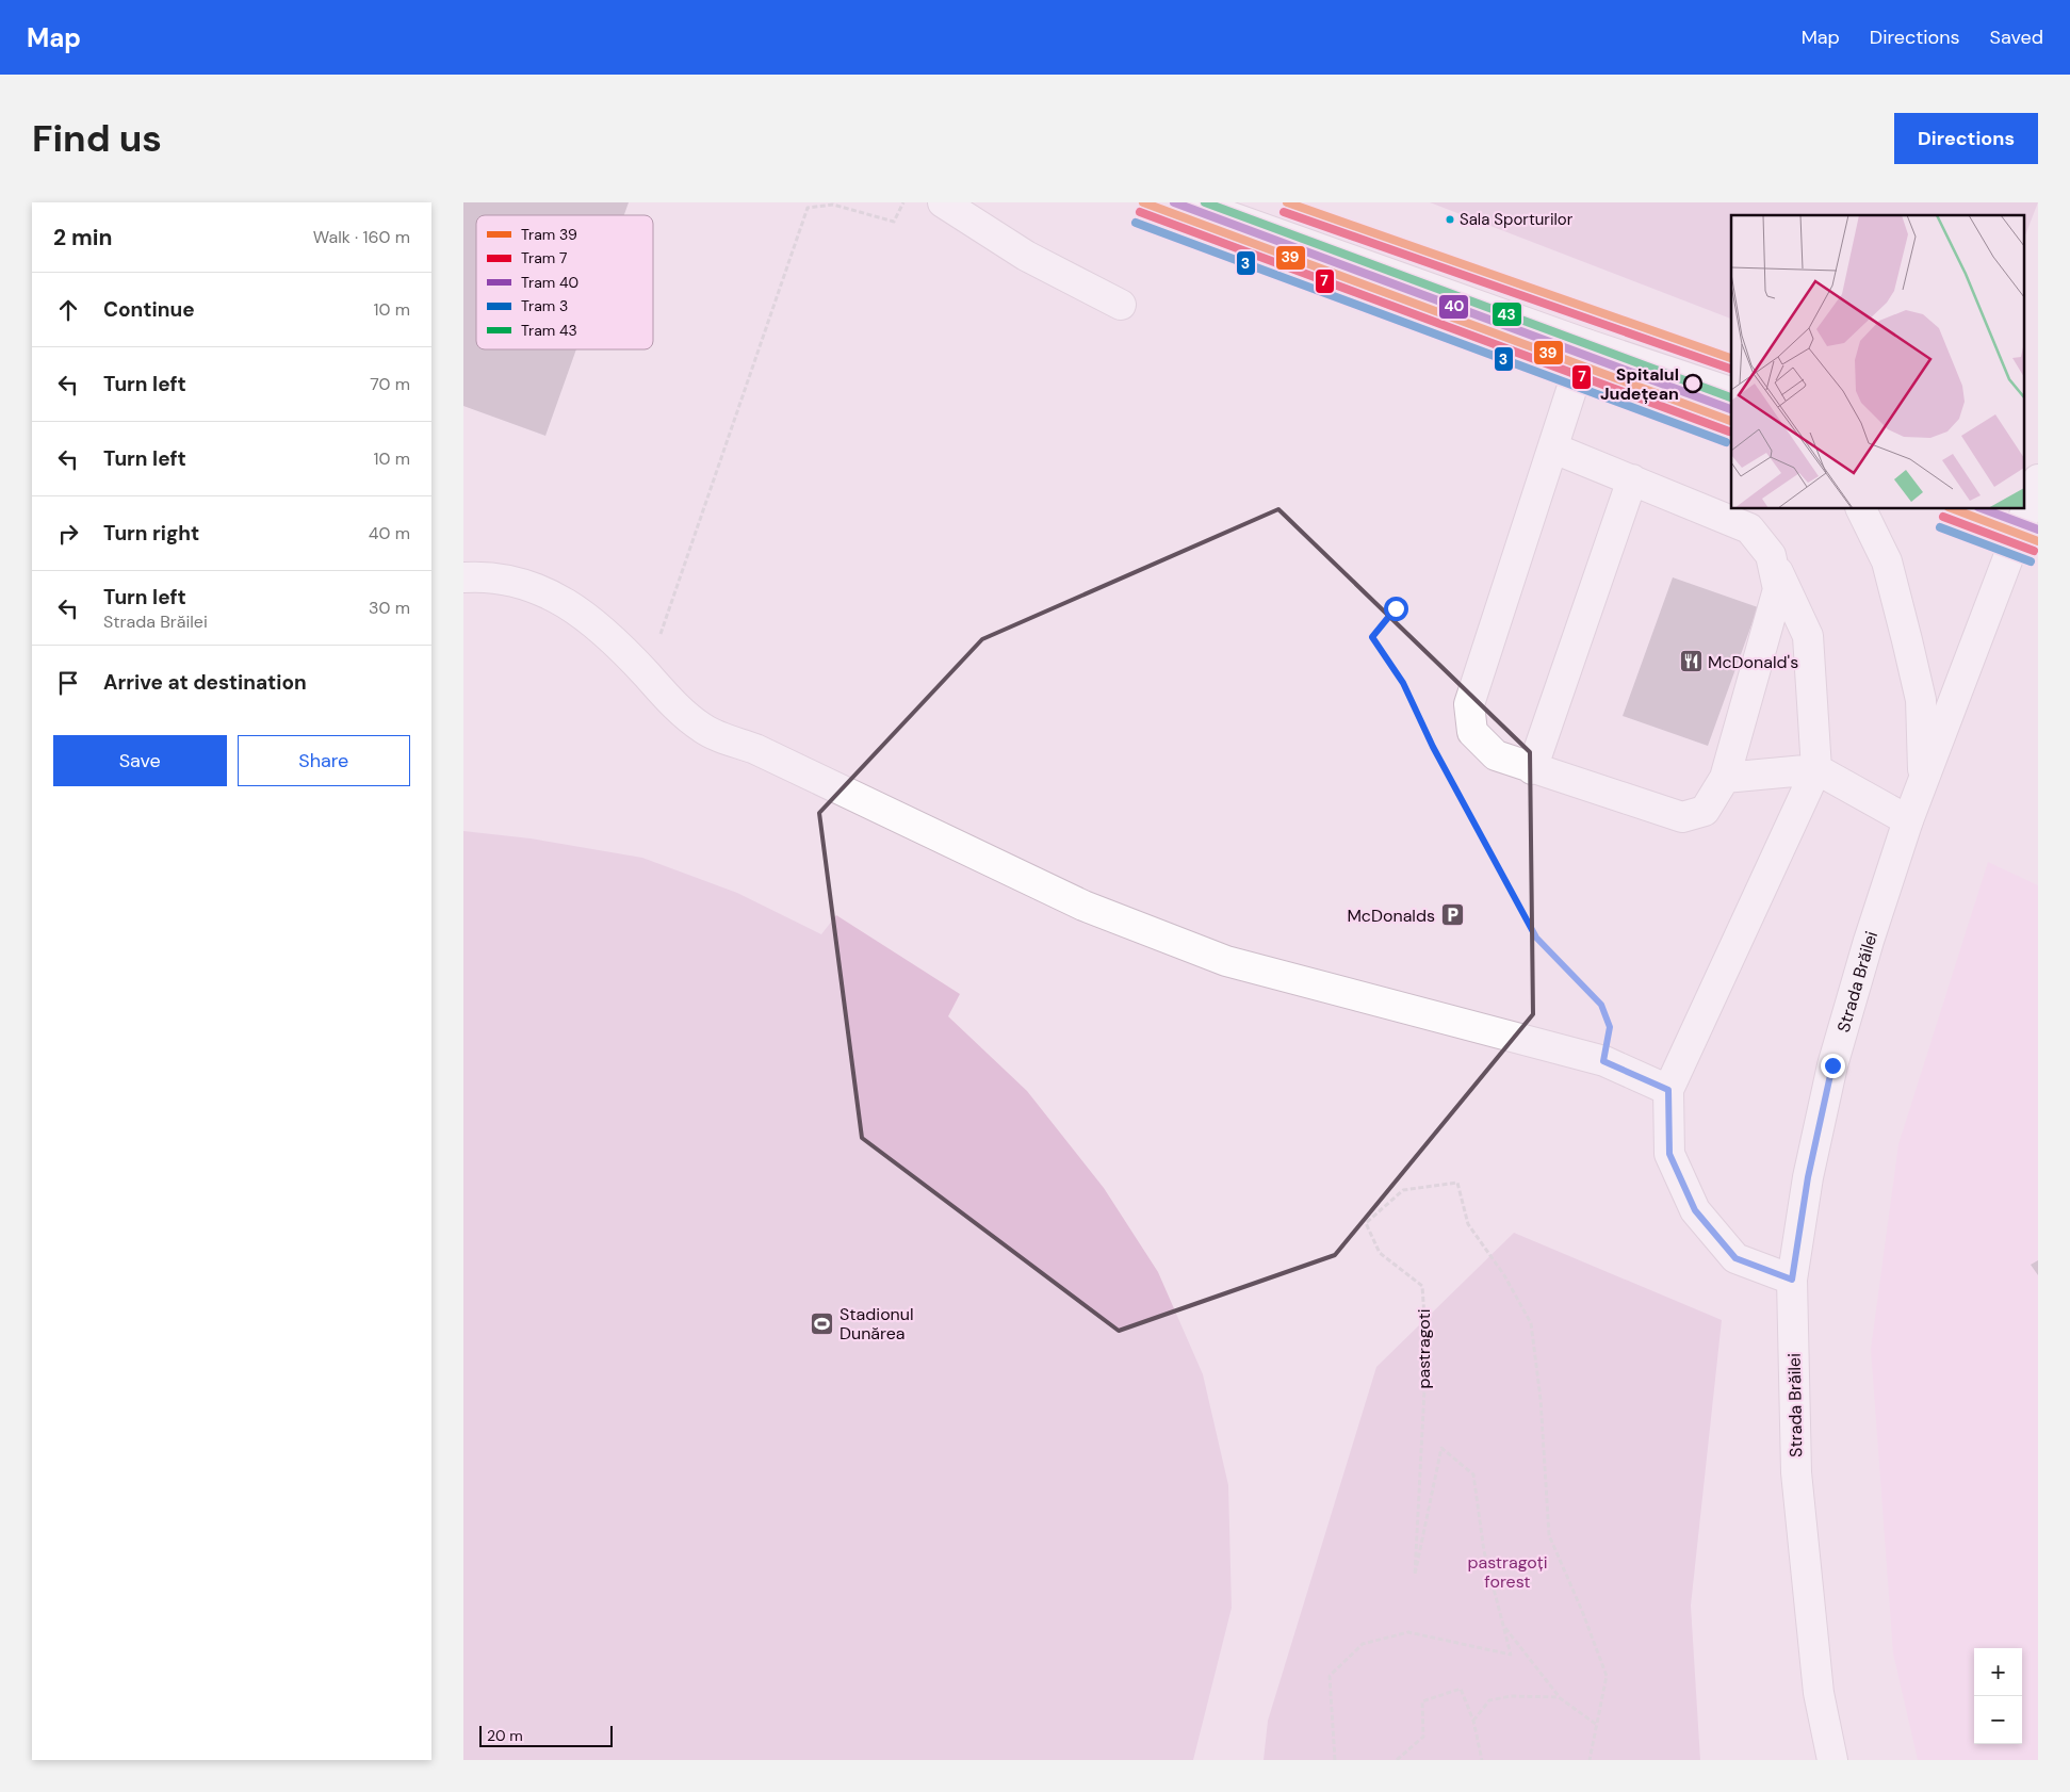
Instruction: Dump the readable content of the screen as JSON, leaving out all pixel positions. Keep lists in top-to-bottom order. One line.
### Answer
{"streets":{"main road":["Strada Brăilei"],"path":["pastragoti"]},"parks":["pastragoți forest"],"places":{"other":["Sala Sporturilor","Spitalul Județean"],"restaurant":["McDonald's"],"parking":["McDonalds"],"sports":["Stadionul Dunărea"]},"lines":["tram line 39","tram line 40","tram line 43","tram line 7","tram line 3"],"legend":["Tram 39","Tram 7","Tram 40","Tram 3","Tram 43"],"scale_bar":"20 m","page":{"header":"Map","nav":["Map","Directions","Saved"],"buttons":["Directions",["Save","Share"]],"title":"Find us","heading":["2 min","Walk · 160 m"],"list":[["Continue","10 m"],["Turn left","70 m"],["Turn left","10 m"],["Turn right","40 m"],["Turn left","Strada Brăilei","30 m"],"Arrive at destination"],"map_buttons":["+","−"],"scale":"20 m"}}
